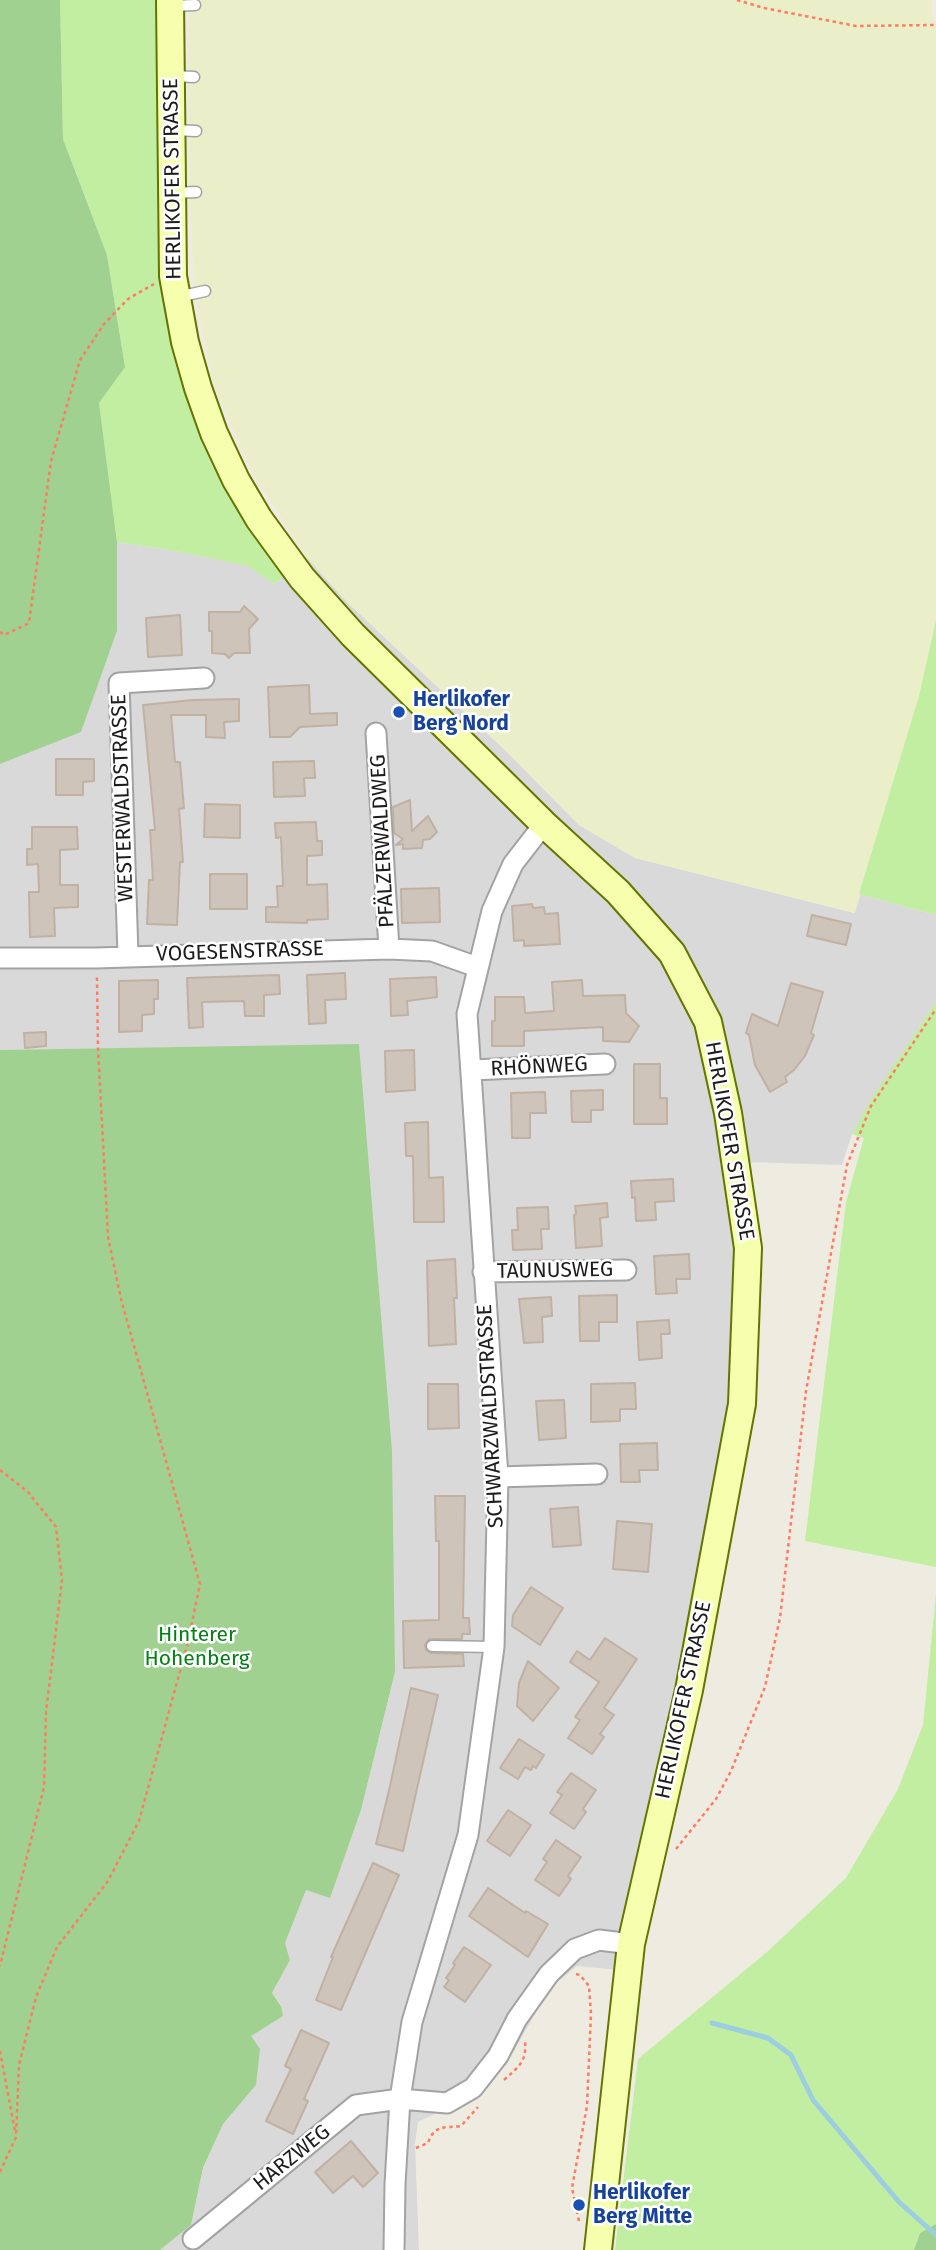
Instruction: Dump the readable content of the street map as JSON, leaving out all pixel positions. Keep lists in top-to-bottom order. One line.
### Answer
{"streets":{"main road":["HERLIKOFER STRASSE"],"street":["WESTERWALDSTRASSE","PFÄLZERWALDWEG","VOGESENSTRASSE","RHÖNWEG","TAUNUSWEG","SCHWARZWALDSTRASSE","HARZWEG"]},"crossings":[["HERLIKOFER STRASSE","SCHWARZWALDSTRASSE"],["WESTERWALDSTRASSE","VOGESENSTRASSE"],["PFÄLZERWALDWEG","VOGESENSTRASSE"],["VOGESENSTRASSE","SCHWARZWALDSTRASSE"],["RHÖNWEG","SCHWARZWALDSTRASSE"],["TAUNUSWEG","SCHWARZWALDSTRASSE"],["SCHWARZWALDSTRASSE","HARZWEG"]],"parks":["Hinterer Hohenberg"],"places":["Herlikofer Berg Nord","Herlikofer Berg Mitte"]}
